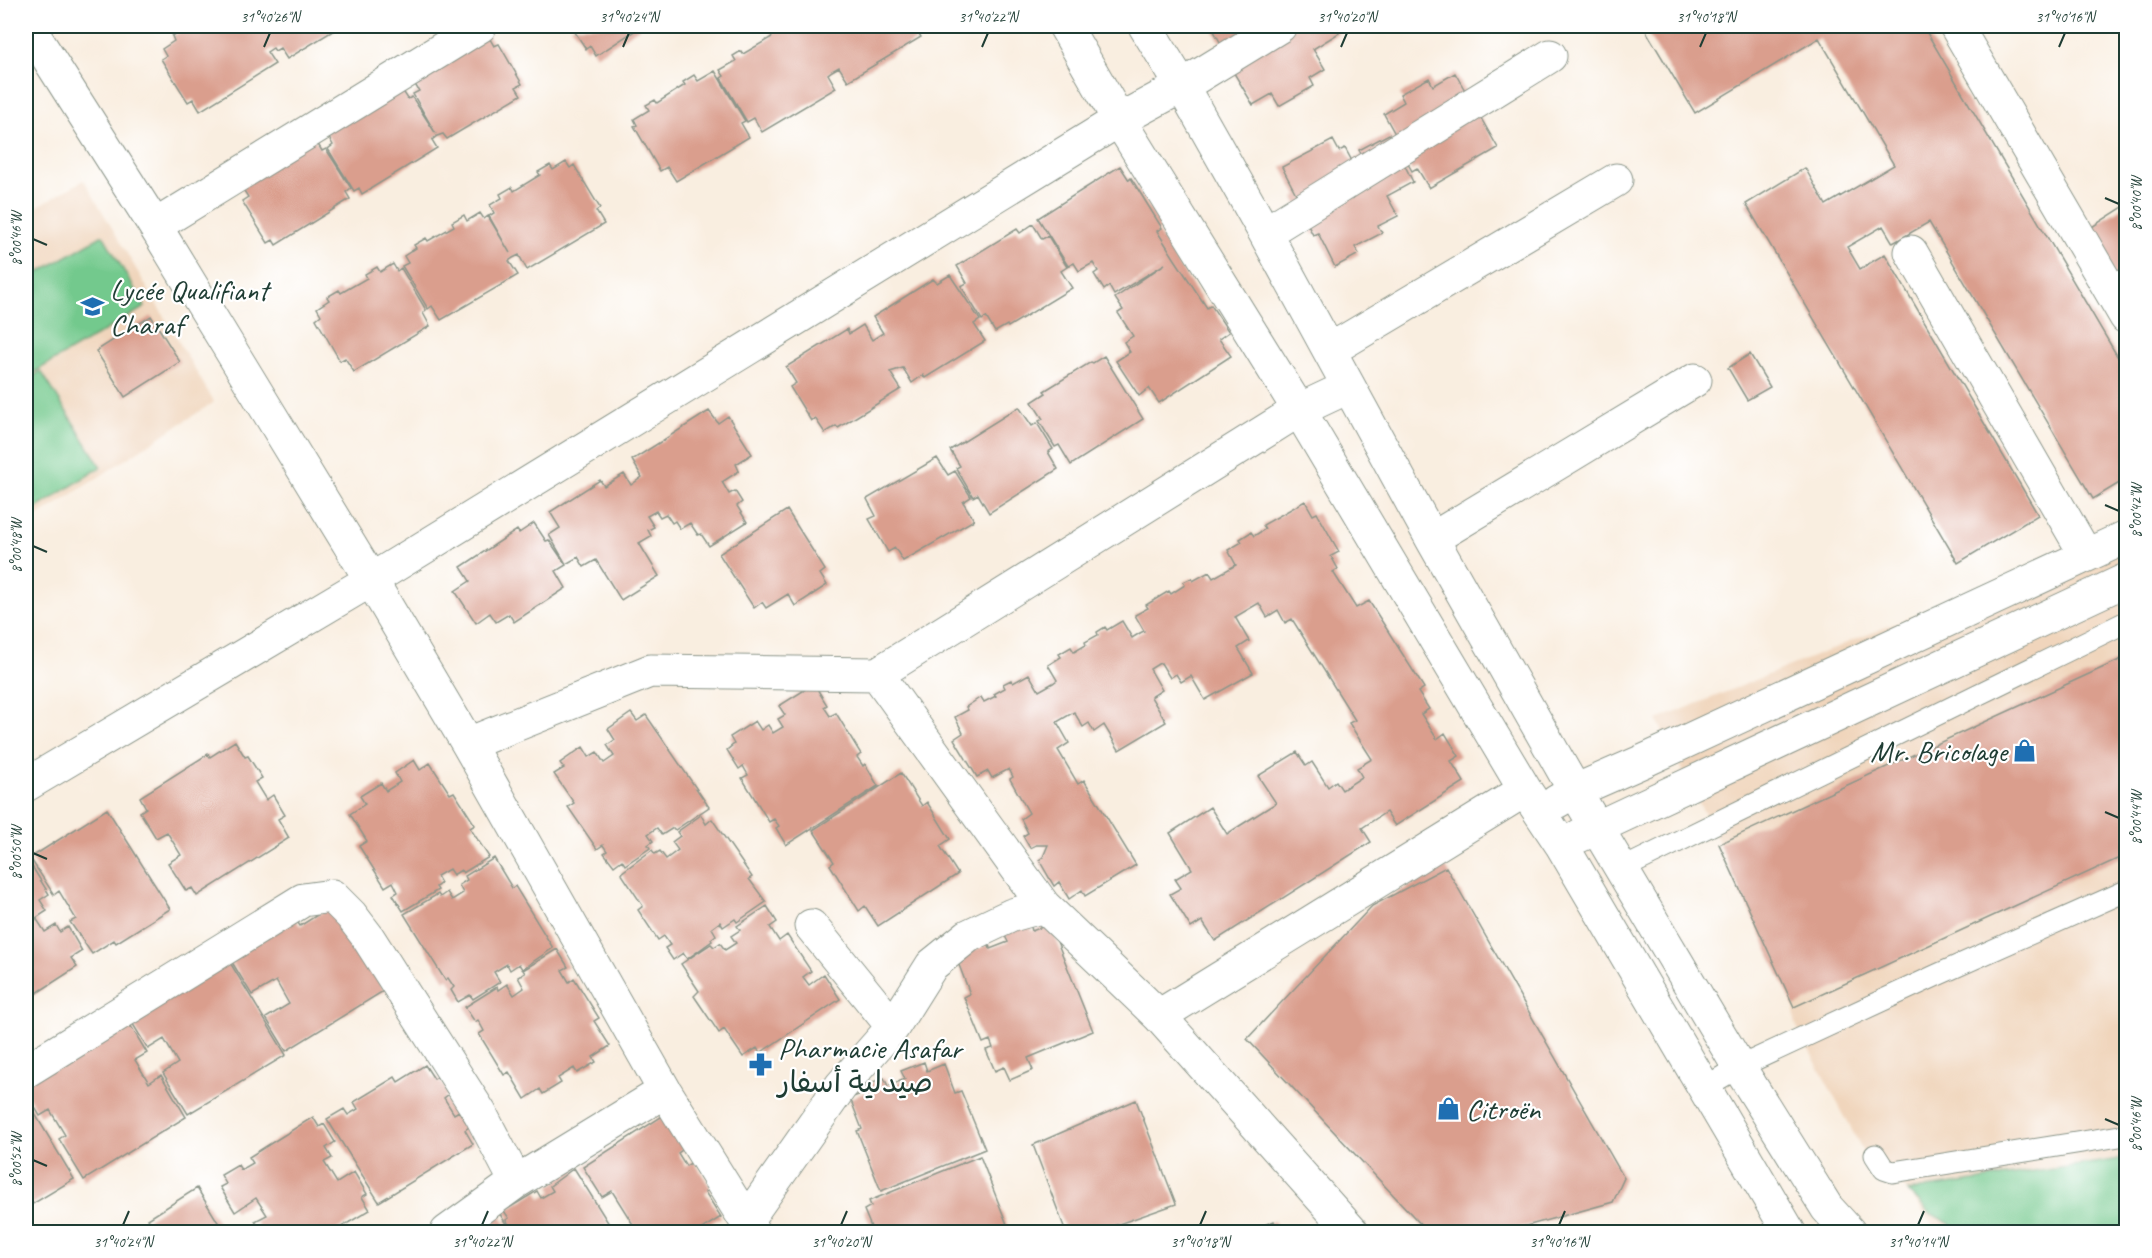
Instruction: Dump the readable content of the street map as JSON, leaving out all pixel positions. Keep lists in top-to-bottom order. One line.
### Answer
{"places":{"school or university":["Lycée Qualifiant Charaf"],"shop":["Mr. Bricolage","Citroën"],"pharmacy":["Pharmacie Asafar صيدلية أسفار"]},"coordinates":["31°40'26\"N","31°40'24\"N","31°40'22\"N","31°40'20\"N","31°40'18\"N","31°40'16\"N","8°00'40\"W","8°00'46\"W","8°00'42\"W","8°00'48\"W","8°00'44\"W","8°00'50\"W","8°00'52\"W","31°40'14\"N"]}
